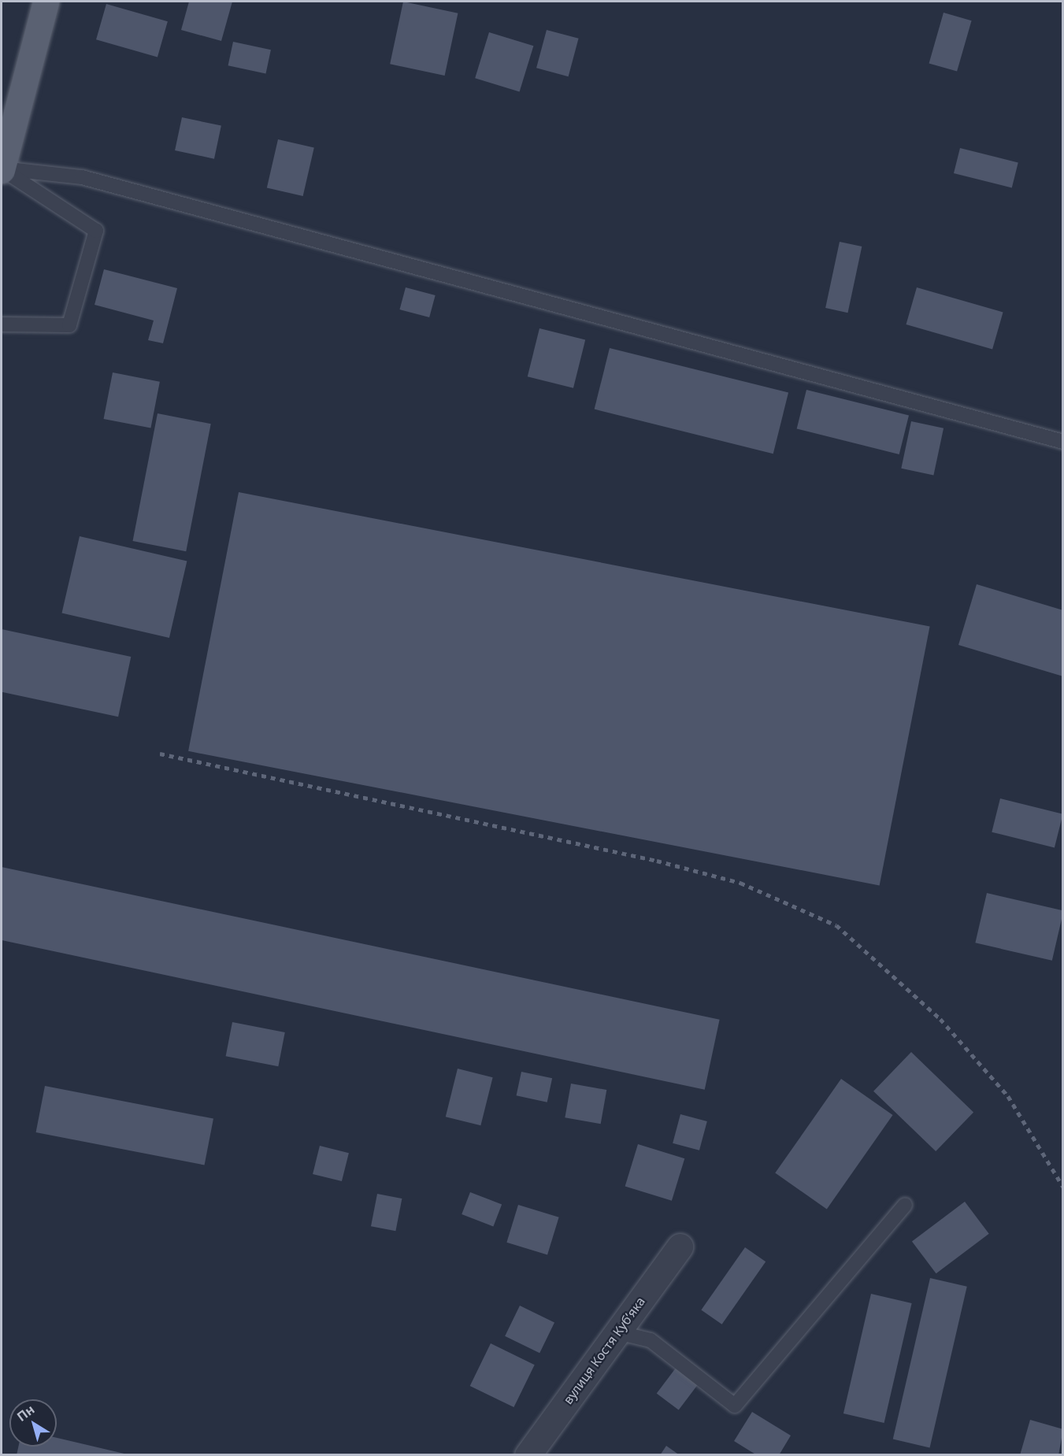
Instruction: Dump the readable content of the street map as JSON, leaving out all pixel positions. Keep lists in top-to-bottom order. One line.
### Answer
{"streets":{"street":["вулиця Костя Кубʼяка"]},"north":"top left"}
